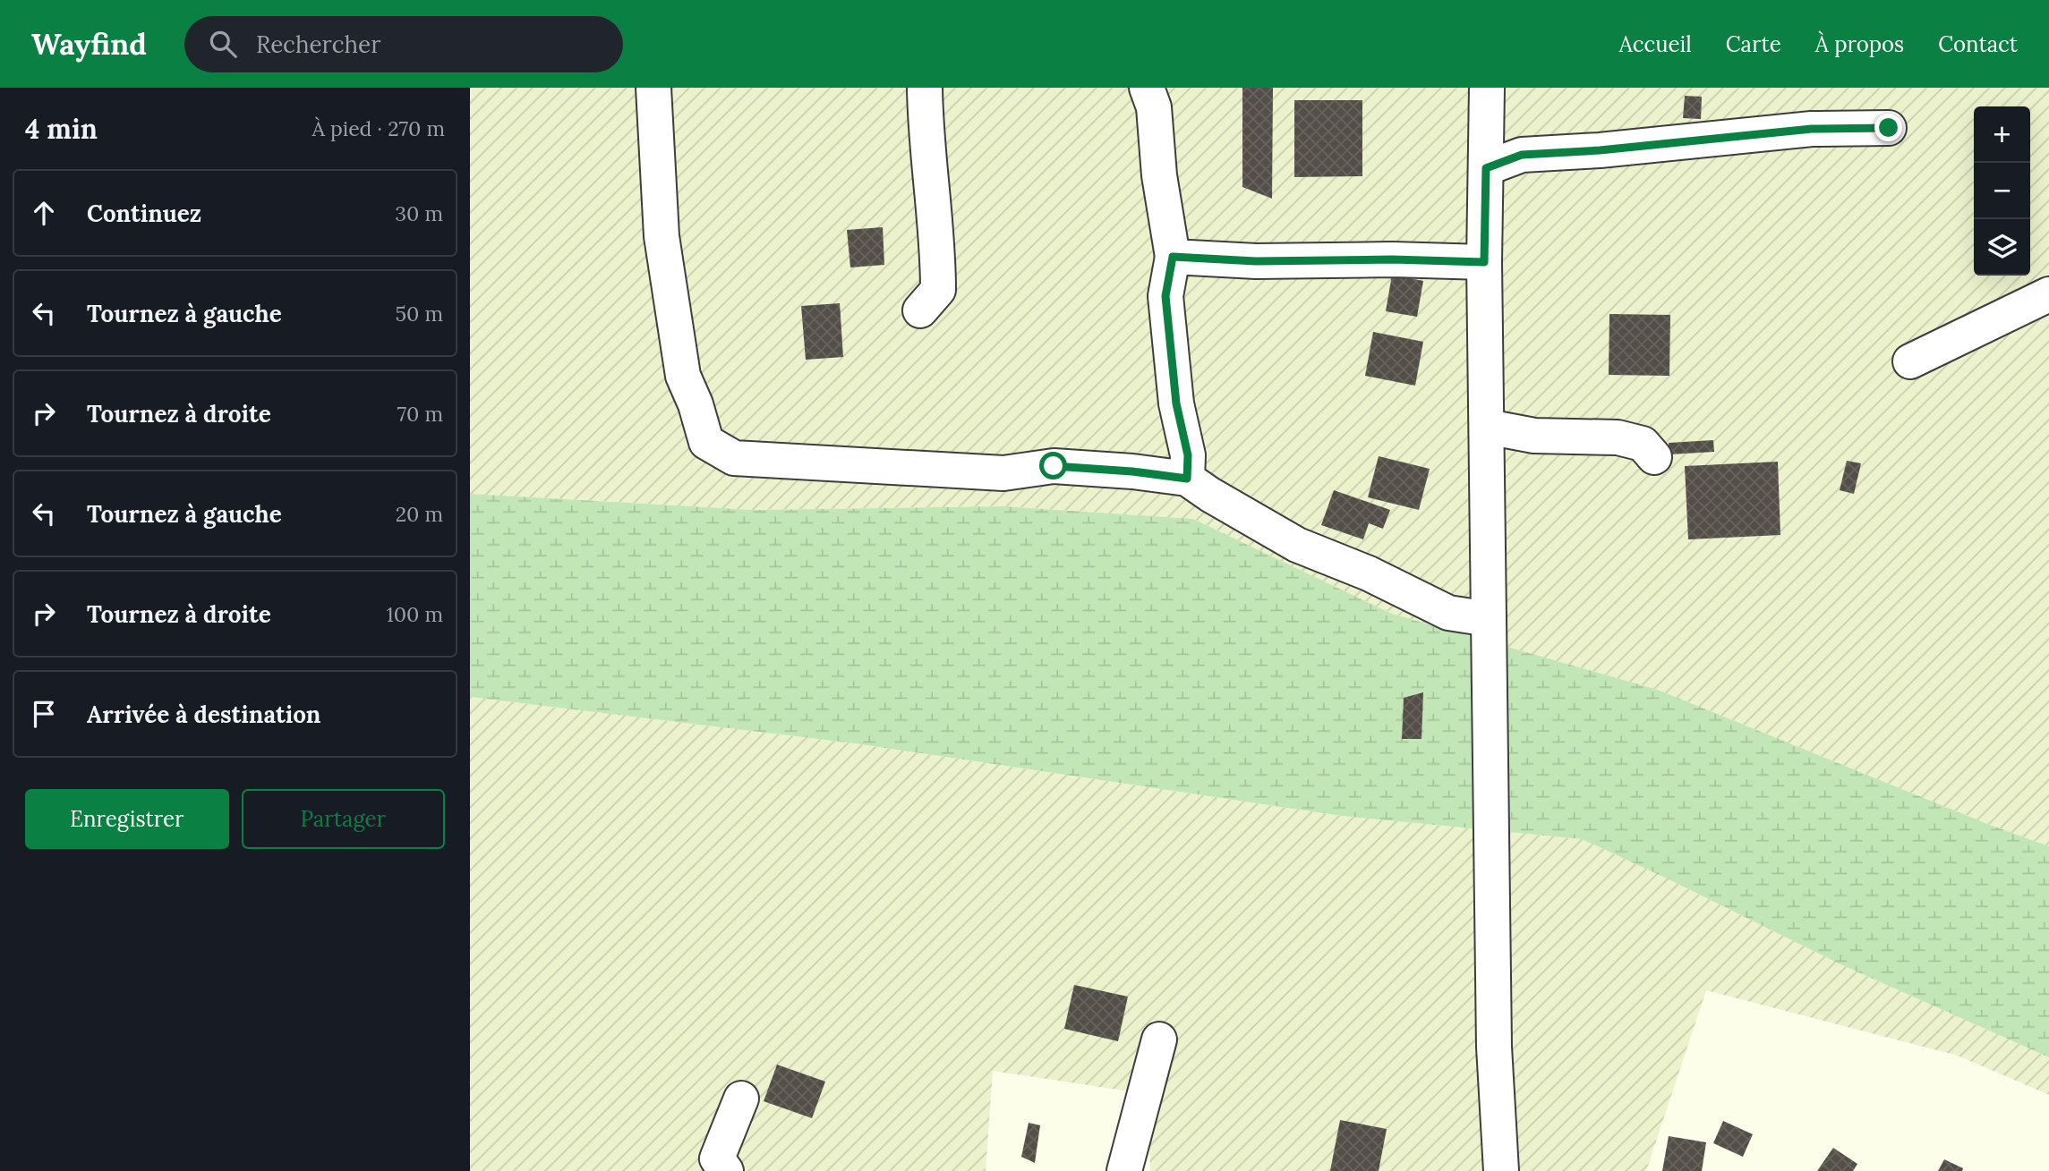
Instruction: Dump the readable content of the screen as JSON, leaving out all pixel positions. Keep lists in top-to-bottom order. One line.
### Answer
{"page":{"header":"Wayfind","search":"Rechercher","nav":["Accueil","Carte","À propos","Contact"],"heading":["4 min","À pied · 270 m"],"map_buttons":["+","−"],"list":[["Continuez","30 m"],["Tournez à gauche","50 m"],["Tournez à droite","70 m"],["Tournez à gauche","20 m"],["Tournez à droite","100 m"],"Arrivée à destination"],"buttons":["Enregistrer","Partager"]}}
